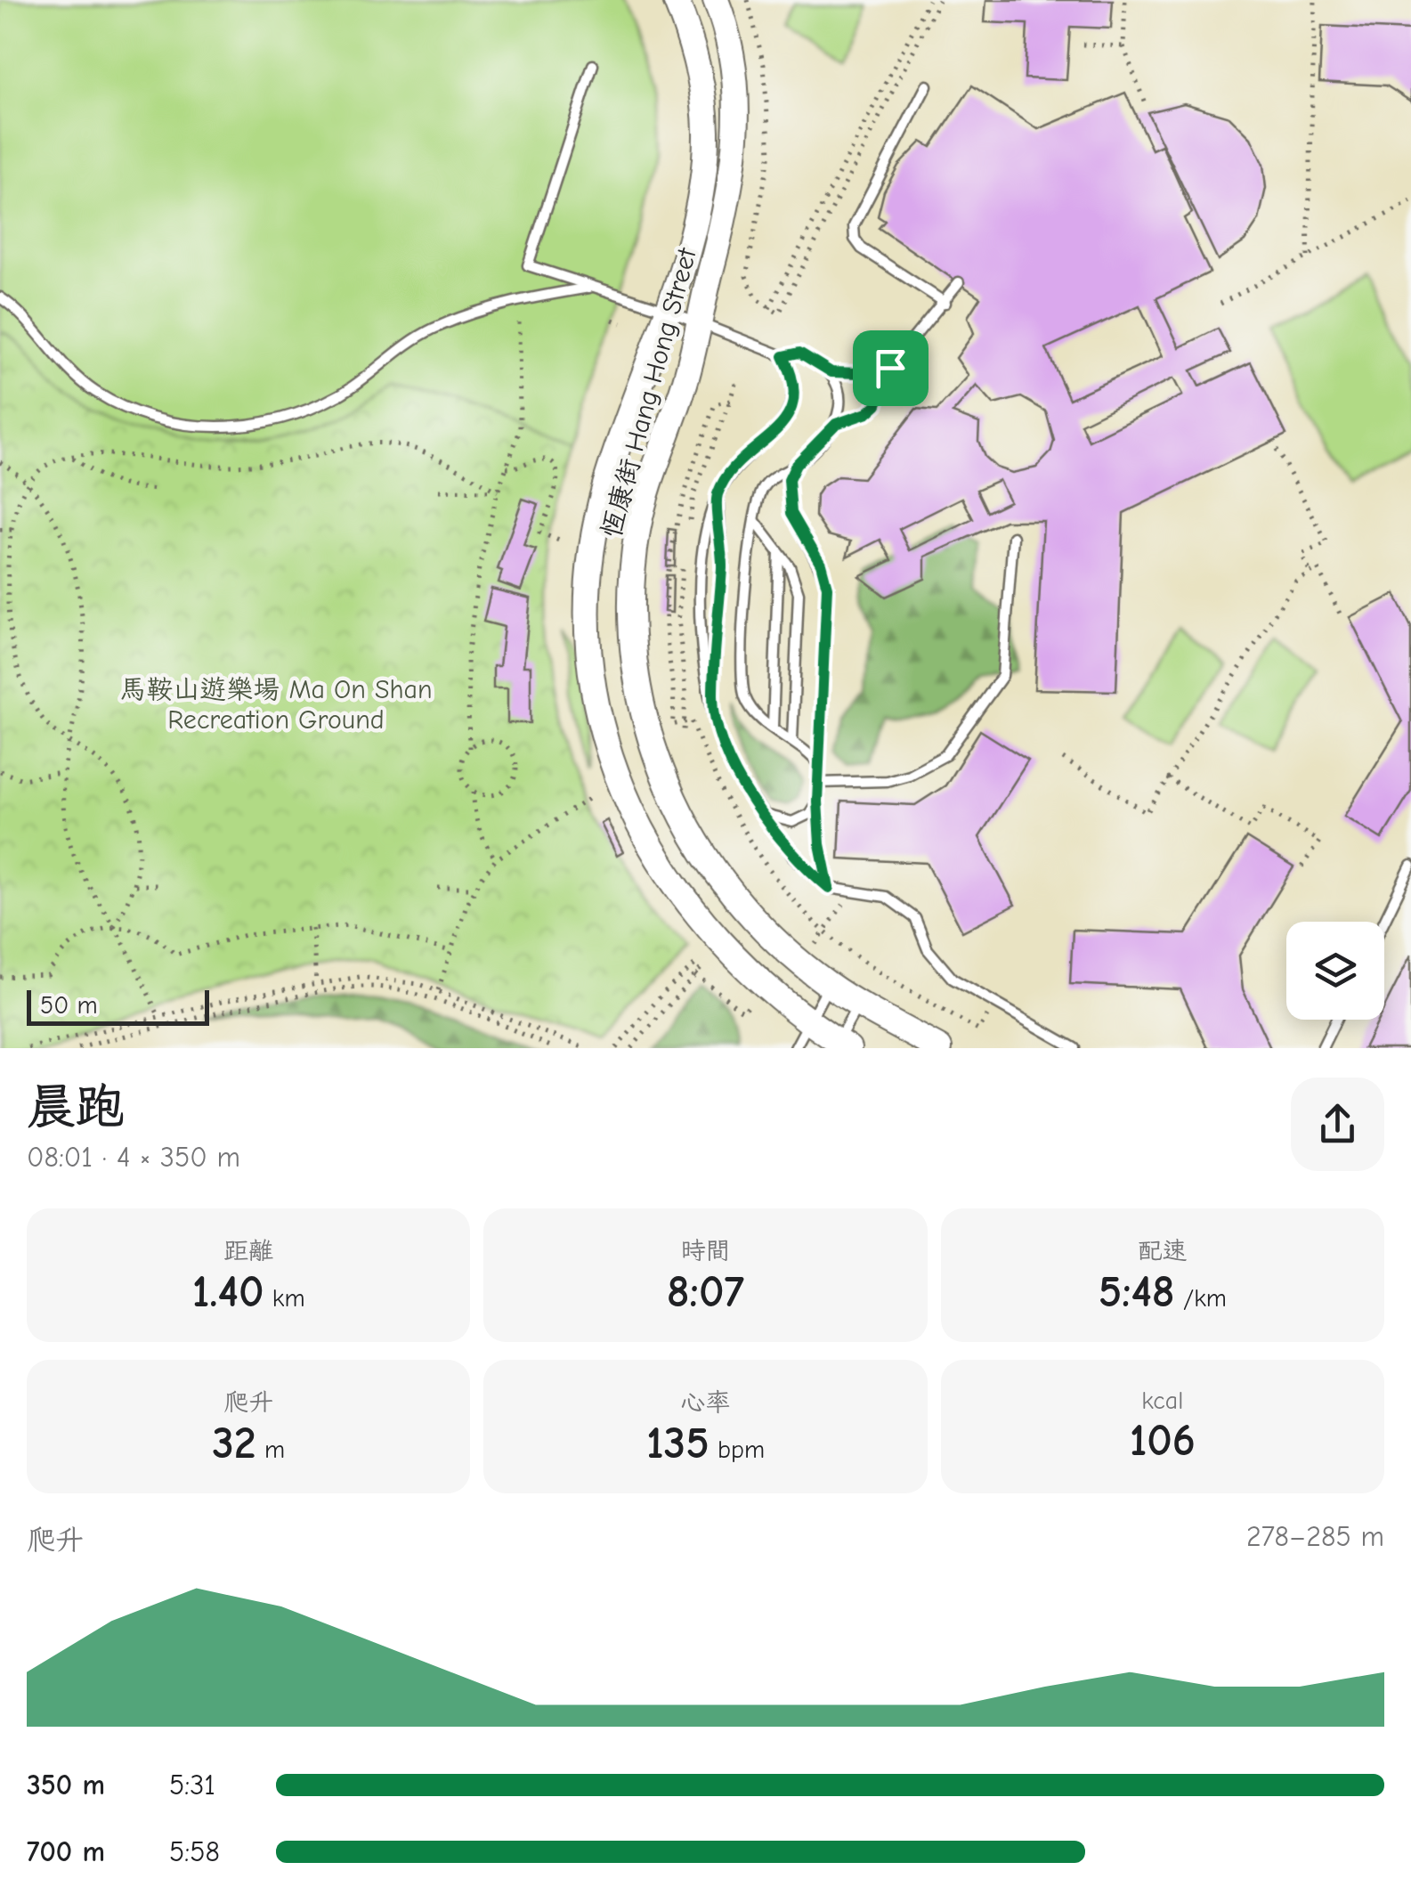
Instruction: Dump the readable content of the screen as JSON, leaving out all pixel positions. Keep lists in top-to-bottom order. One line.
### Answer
{"streets":{"street":["恆康街 Hang Hong Street"]},"parks":["馬鞍山遊樂場 Ma On Shan Recreation Ground"],"scale_bar":"50 m","page":{"scale":"50 m","heading":["晨跑","08:01 · 4 × 350 m"],"stats":[["距離","1.40 km"],["時間","8:07"],["配速","5:48 /km"],["爬升","32 m"],["心率","135 bpm"],["kcal","106"]],"chart":["爬升","278–285 m"],"list":[{"name":"350 m","note":"5:31"},{"name":"700 m","note":"5:58"}]}}
